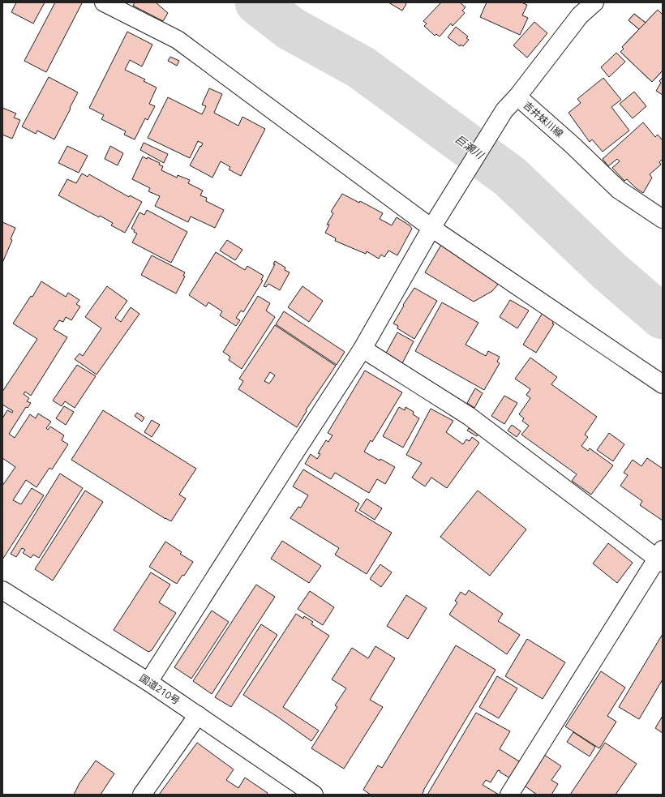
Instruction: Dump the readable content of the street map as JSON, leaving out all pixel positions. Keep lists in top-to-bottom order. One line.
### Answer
{"streets":{"main road":["吉井妹川線","国道210号"]},"water":["巨瀬川"]}
